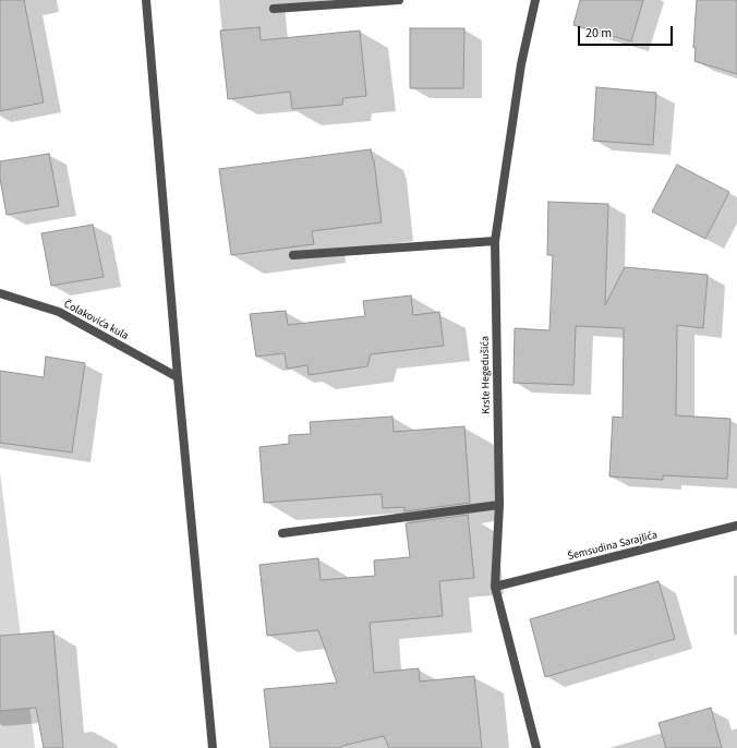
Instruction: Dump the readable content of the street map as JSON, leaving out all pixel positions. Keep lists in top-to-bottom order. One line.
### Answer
{"streets":{"street":["Čolakovića kula","Krste Hegedušića","Šemsudina Sarajlića"]},"crossings":[["Krste Hegedušića","Šemsudina Sarajlića"]],"scale_bar":"20 m"}
